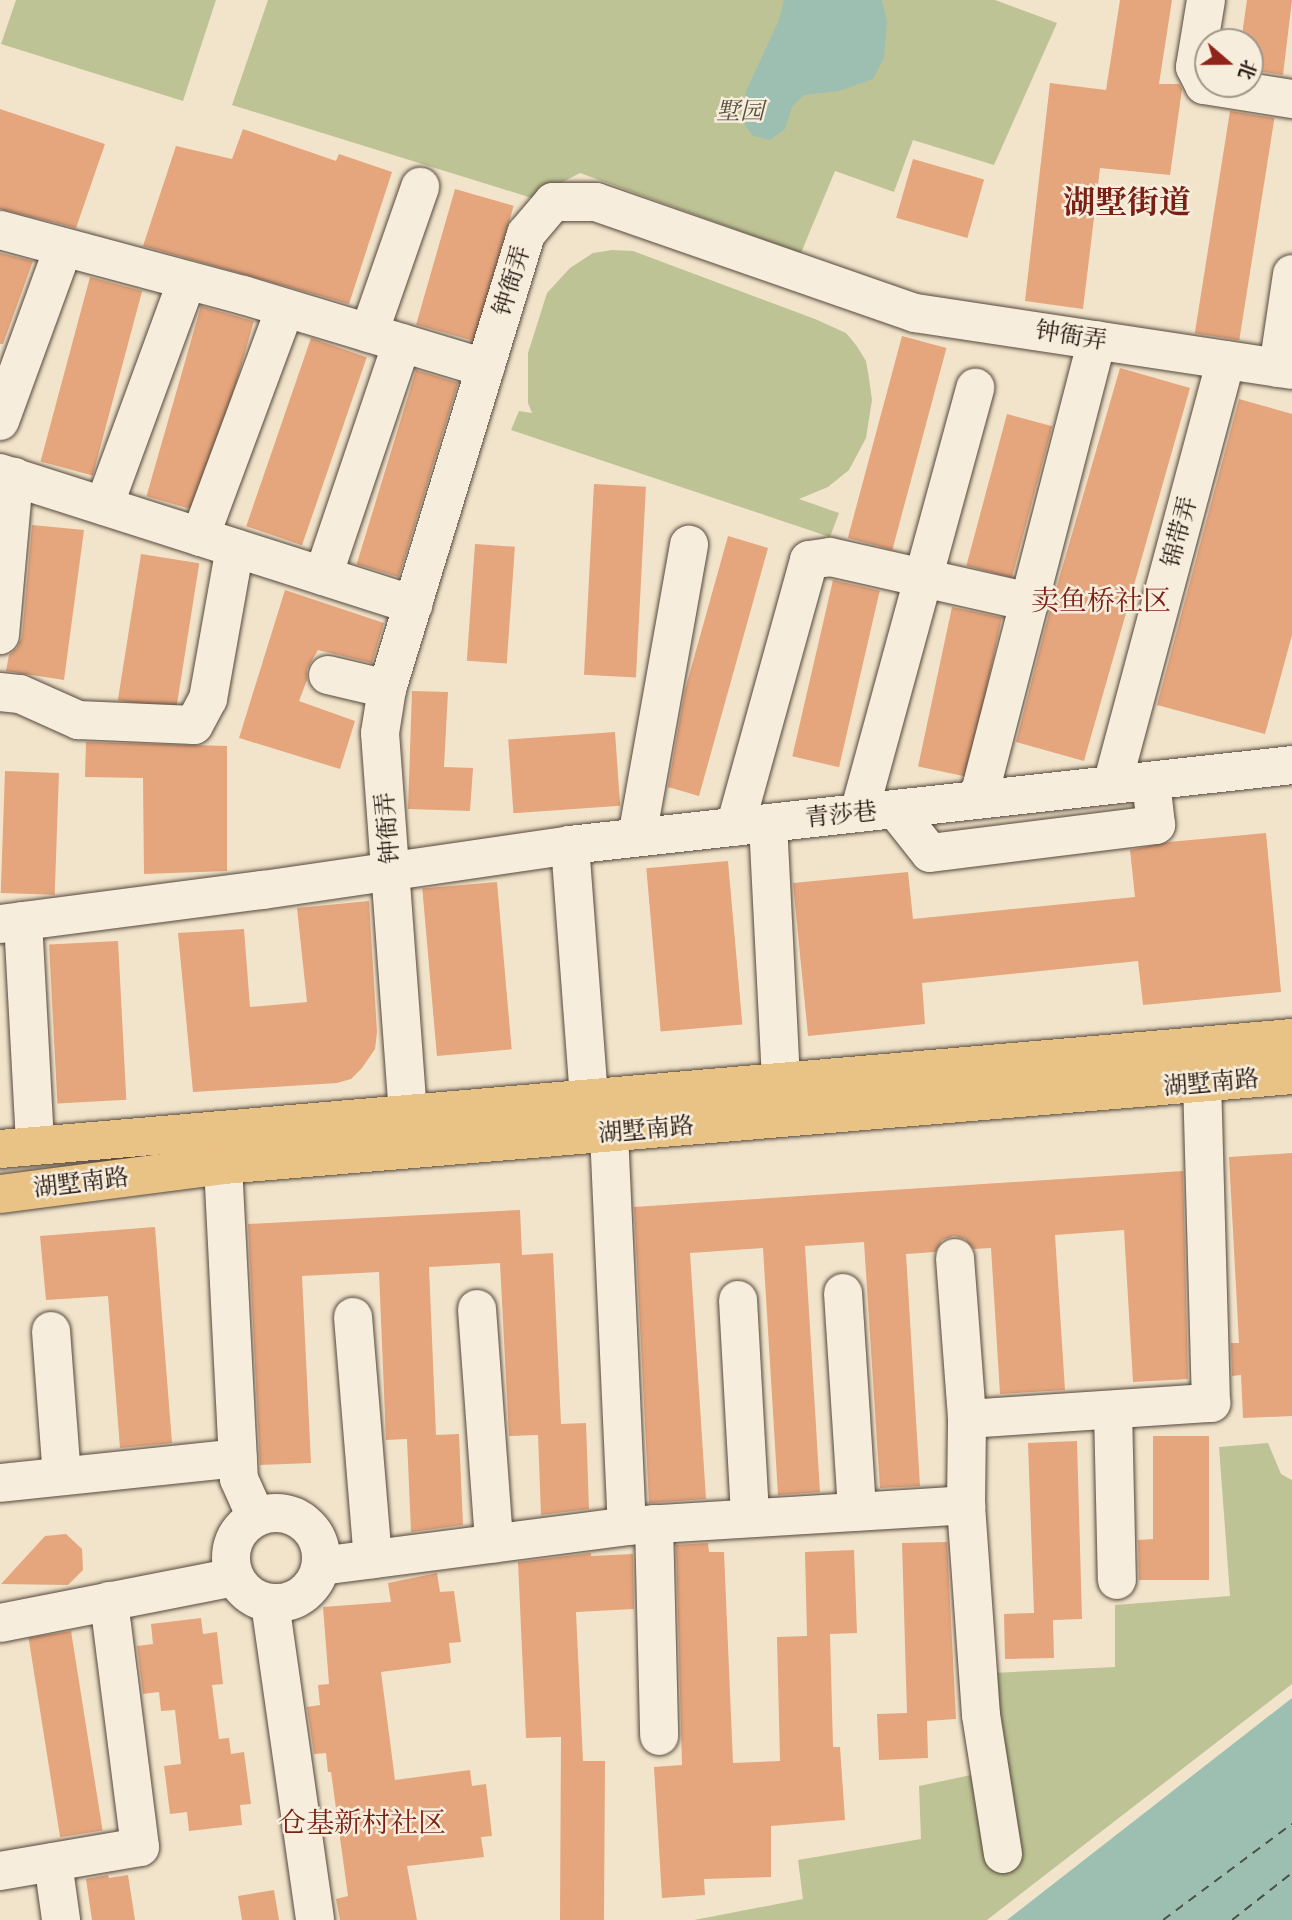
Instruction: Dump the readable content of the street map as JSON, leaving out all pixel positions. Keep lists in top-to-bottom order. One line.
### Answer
{"streets":{"main road":["湖墅南路"],"street":["钟衙弄","锦带弄","青莎巷"]},"crossings":[["钟衙弄","锦带弄"],["钟衙弄","青莎巷"],["钟衙弄","湖墅南路"],["锦带弄","青莎巷"]],"districts":["湖墅街道","卖鱼桥社区","仓基新村社区"],"parks":["墅园"],"north":"right"}
